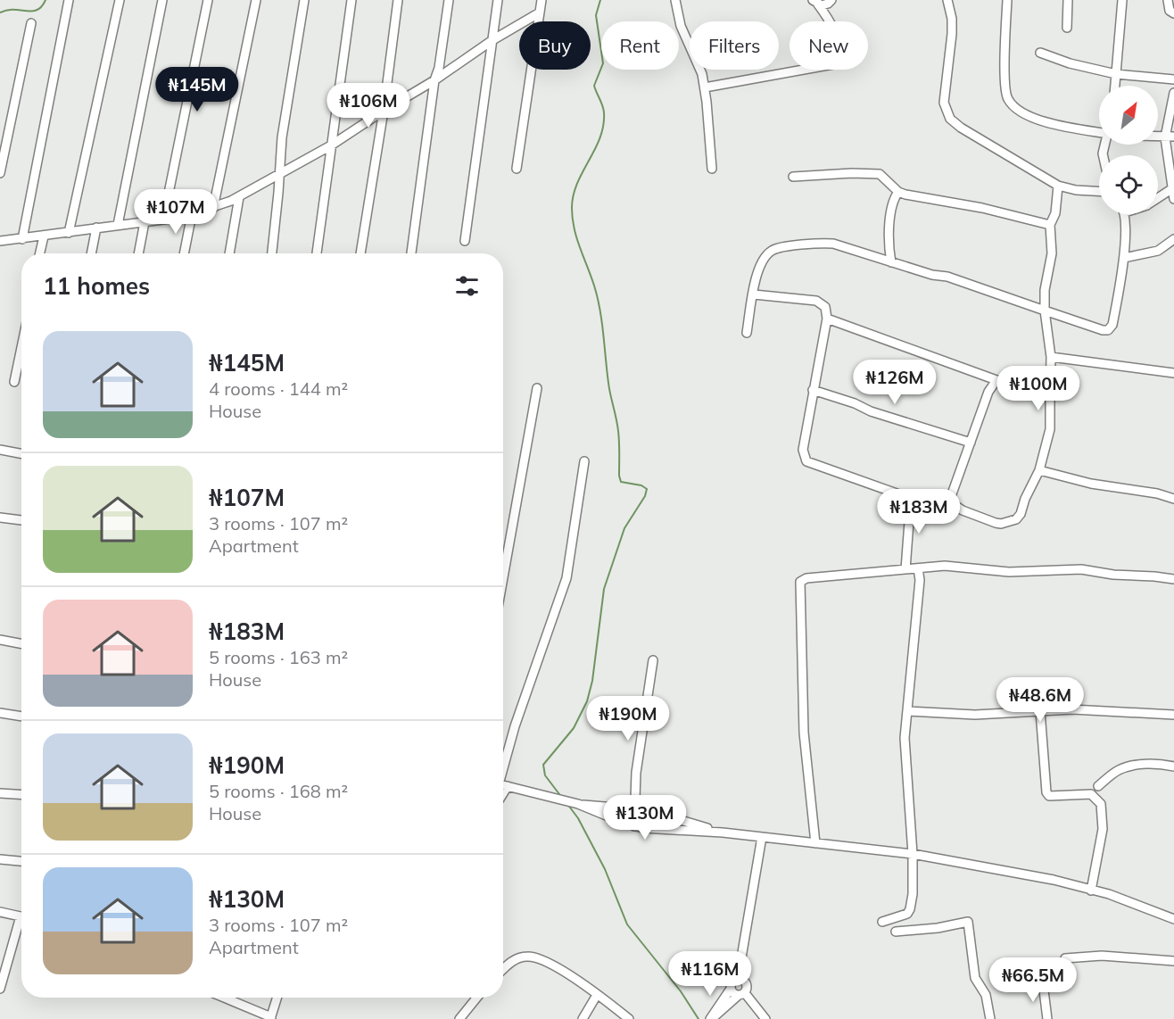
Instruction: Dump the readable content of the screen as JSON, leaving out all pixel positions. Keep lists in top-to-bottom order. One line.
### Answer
{"north":"top right","page":{"chip":["Buy","Rent","Filters","New"],"price":["₦145M","₦106M","₦107M","₦126M","₦100M","₦183M","₦48.6M","₦190M","₦130M","₦116M","₦66.5M"],"heading":"11 homes","list":[{"name":"₦145M","note":"4 rooms · 144 m² · House"},{"name":"₦107M","note":"3 rooms · 107 m² · Apartment"},{"name":"₦183M","note":"5 rooms · 163 m² · House"},{"name":"₦190M","note":"5 rooms · 168 m² · House"},{"name":"₦130M","note":"3 rooms · 107 m² · Apartment"}]}}
